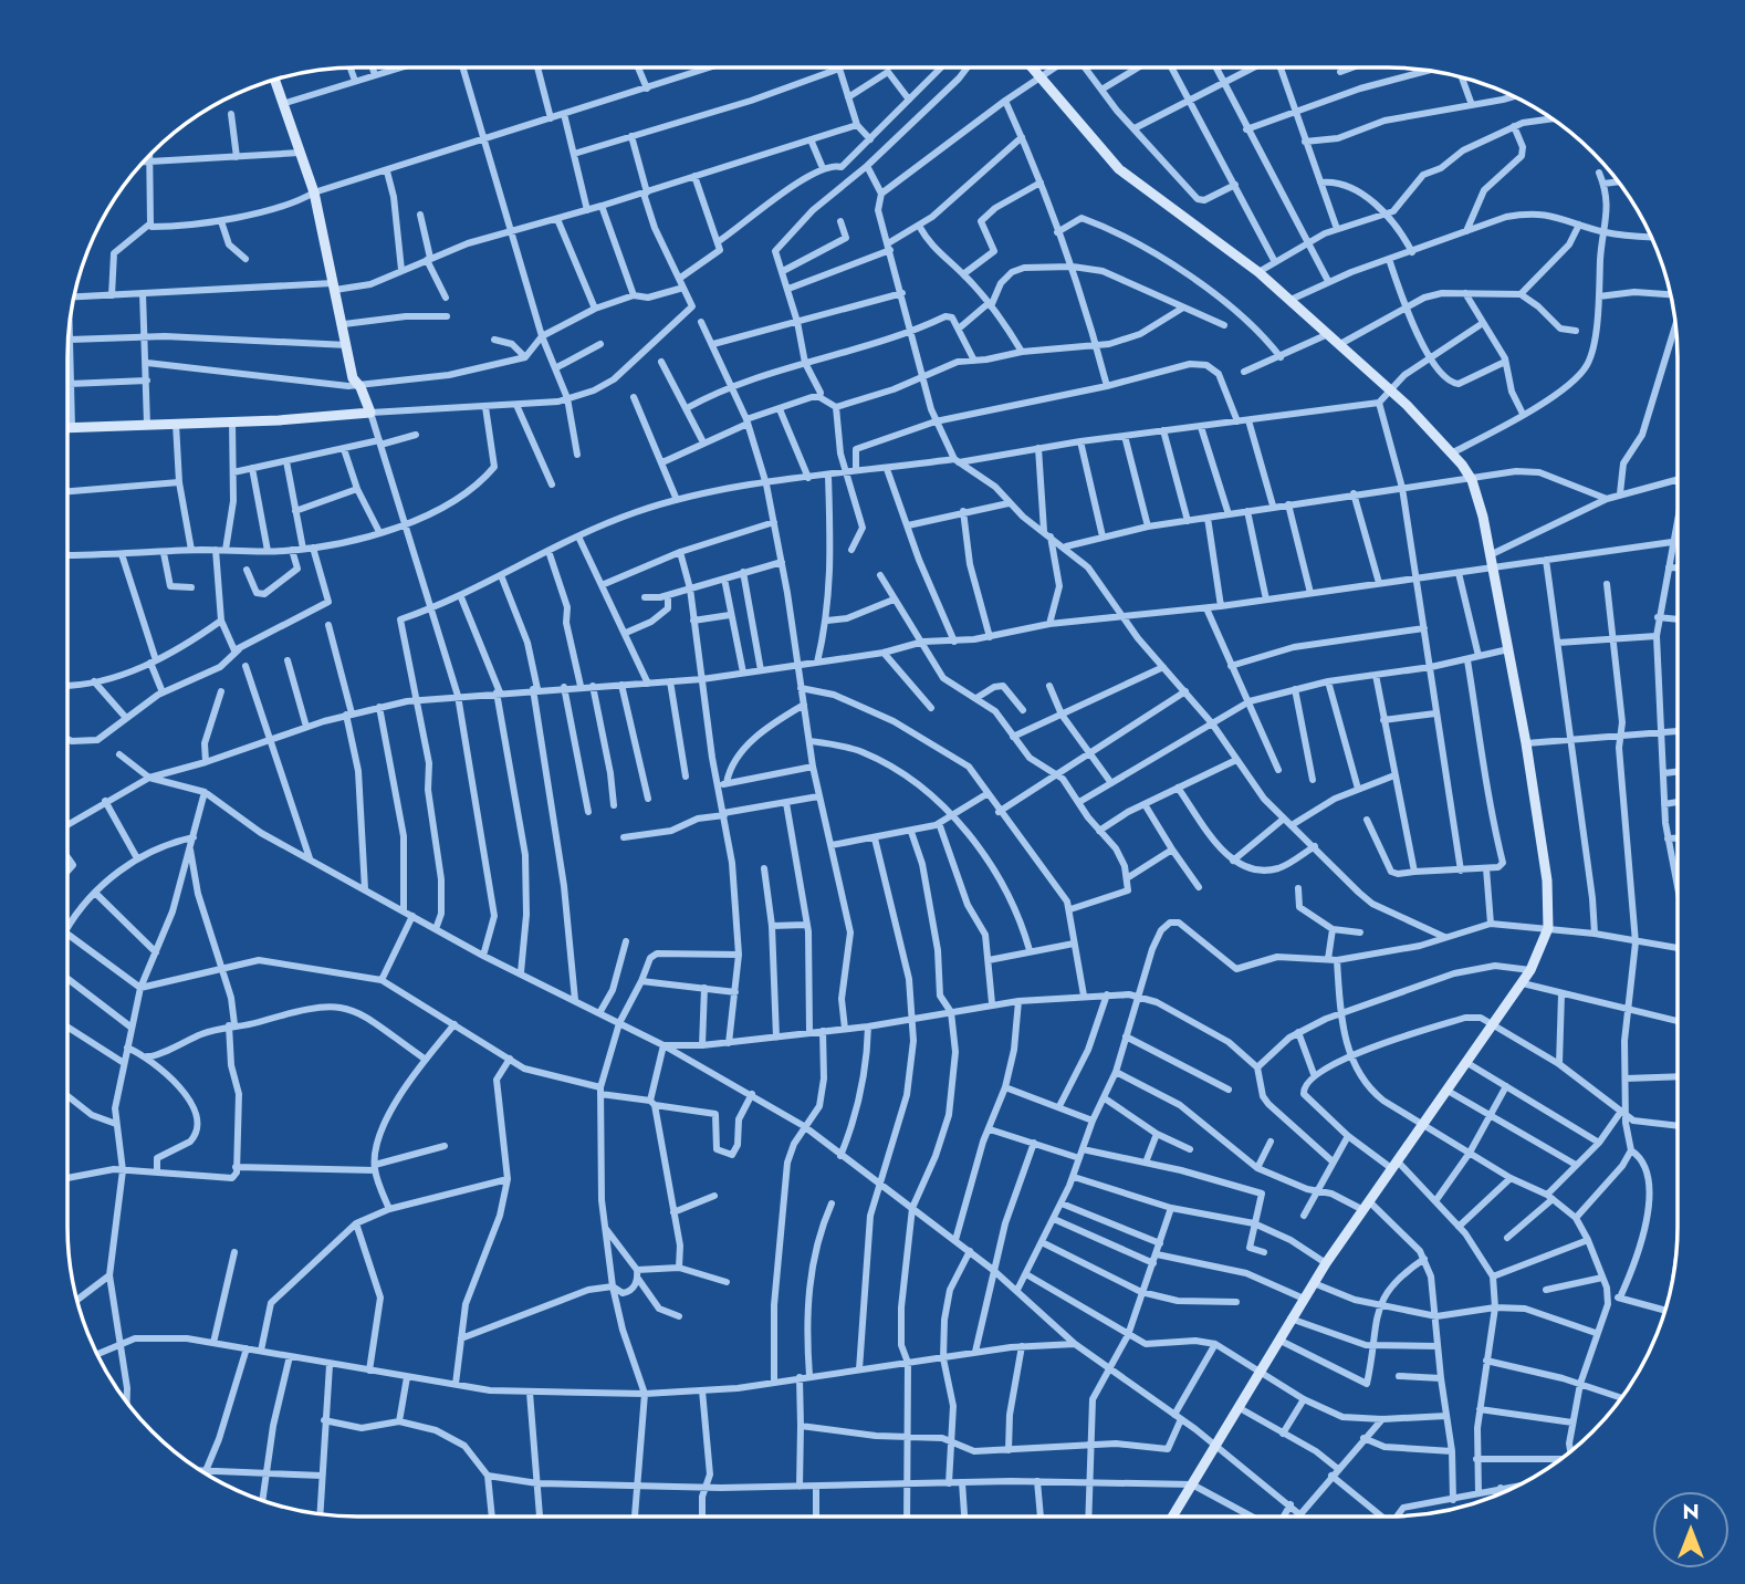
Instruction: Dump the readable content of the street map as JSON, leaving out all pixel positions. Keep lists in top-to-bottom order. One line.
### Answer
{"north":"top"}
